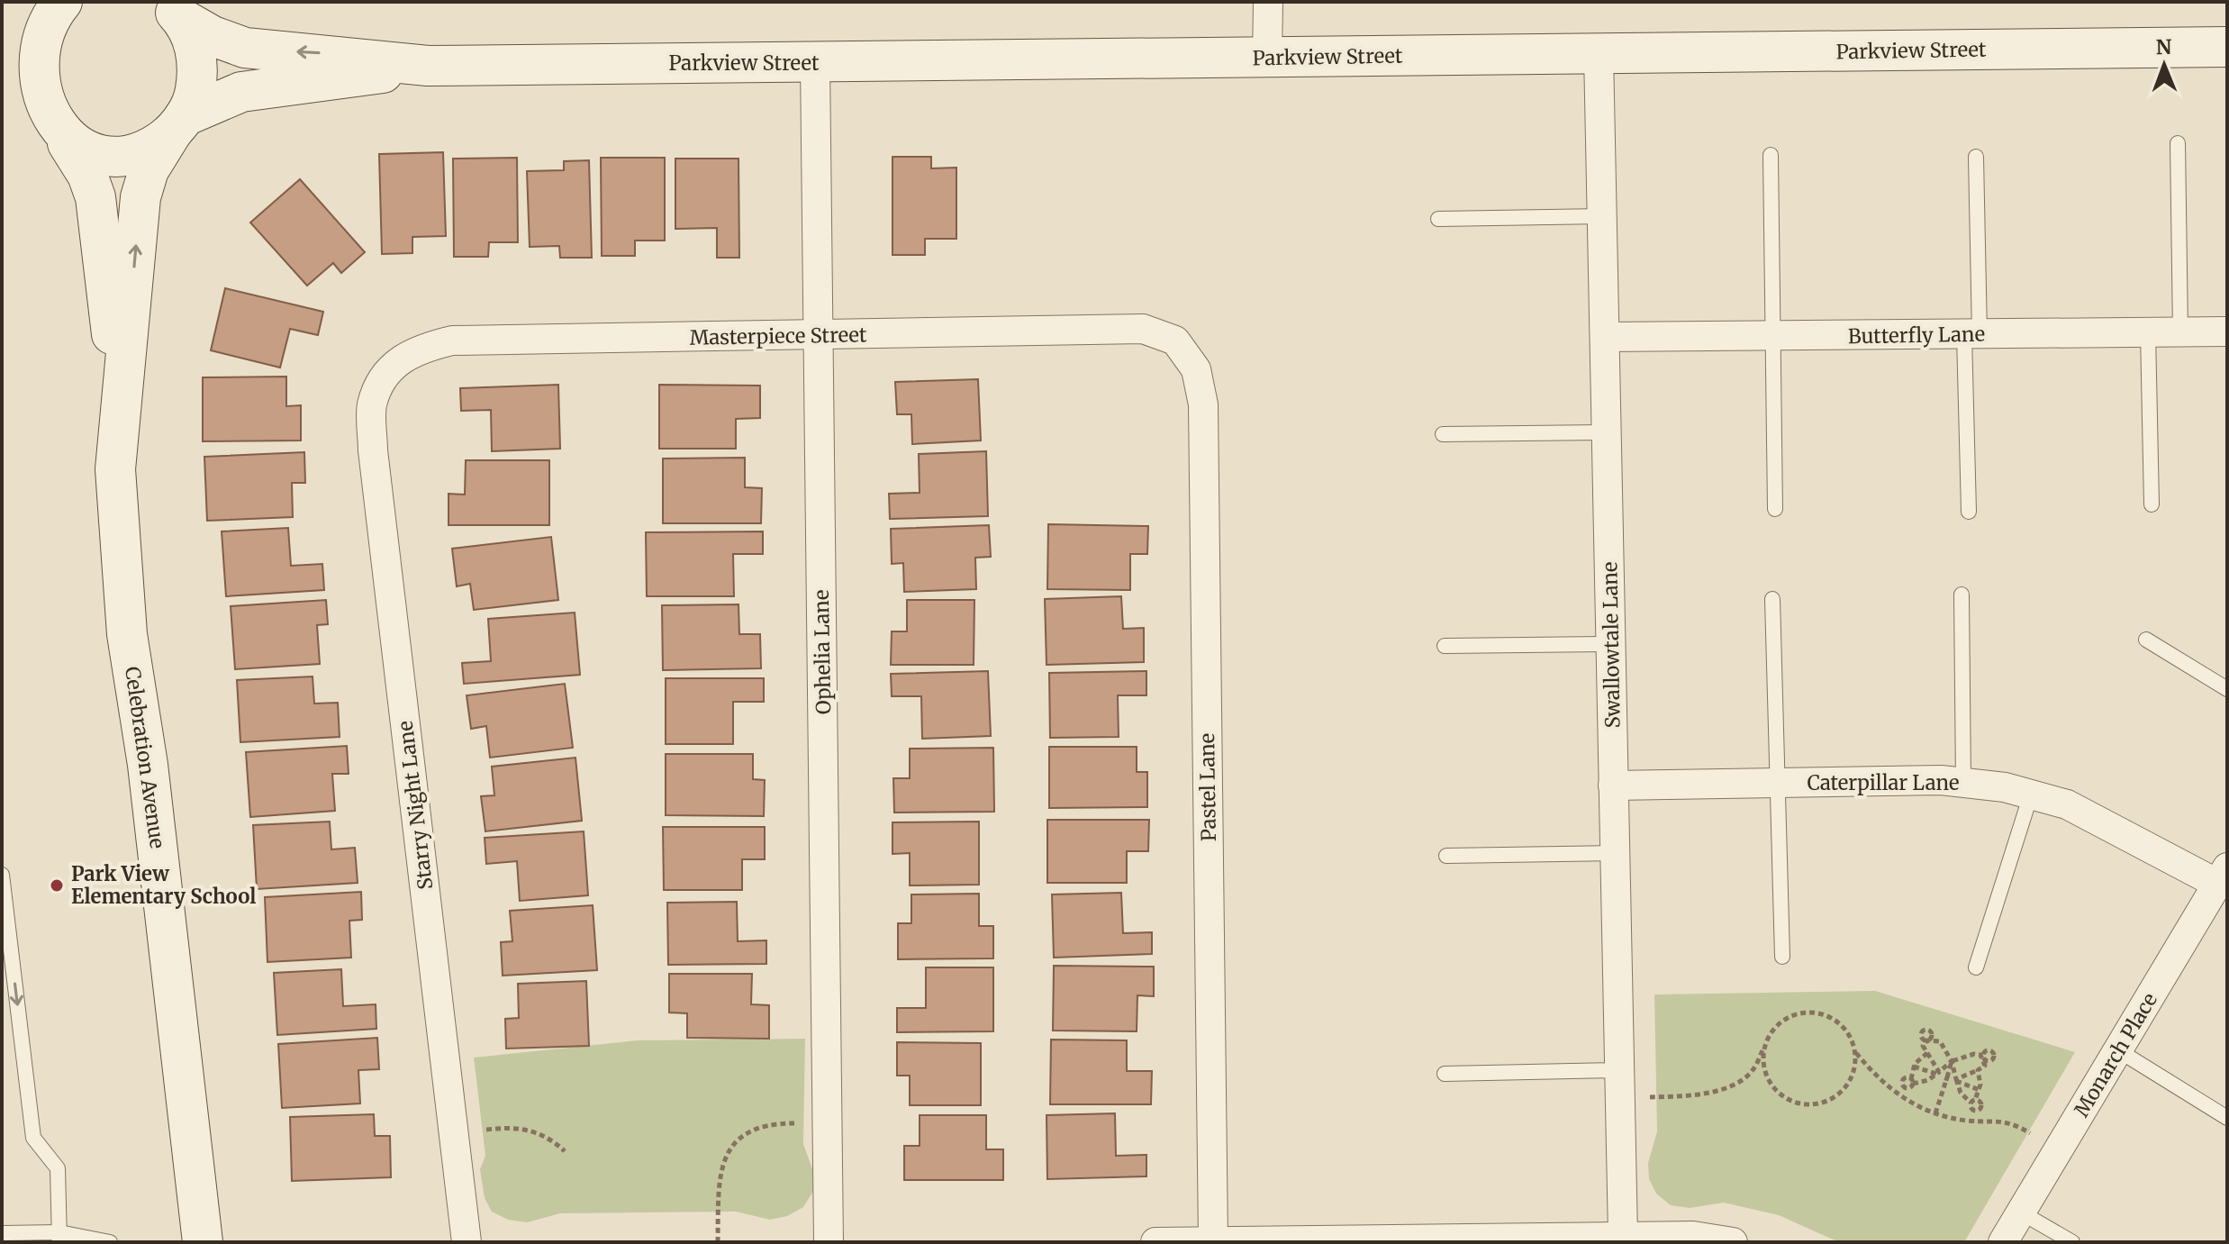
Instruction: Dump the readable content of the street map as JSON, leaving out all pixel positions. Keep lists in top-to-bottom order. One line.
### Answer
{"streets":{"street":["Parkview Street","Butterfly Lane","Masterpiece Street","Swallowtale Lane","Ophelia Lane","Celebration Avenue","Caterpillar Lane","Pastel Lane","Starry Night Lane","Monarch Place"]},"crossings":[["Parkview Street","Swallowtale Lane"],["Parkview Street","Ophelia Lane"],["Parkview Street","Celebration Avenue"],["Butterfly Lane","Swallowtale Lane"],["Masterpiece Street","Ophelia Lane"],["Masterpiece Street","Pastel Lane"],["Masterpiece Street","Starry Night Lane"],["Swallowtale Lane","Caterpillar Lane"],["Caterpillar Lane","Monarch Place"]],"places":["Park View Elementary School"],"north":"top"}
